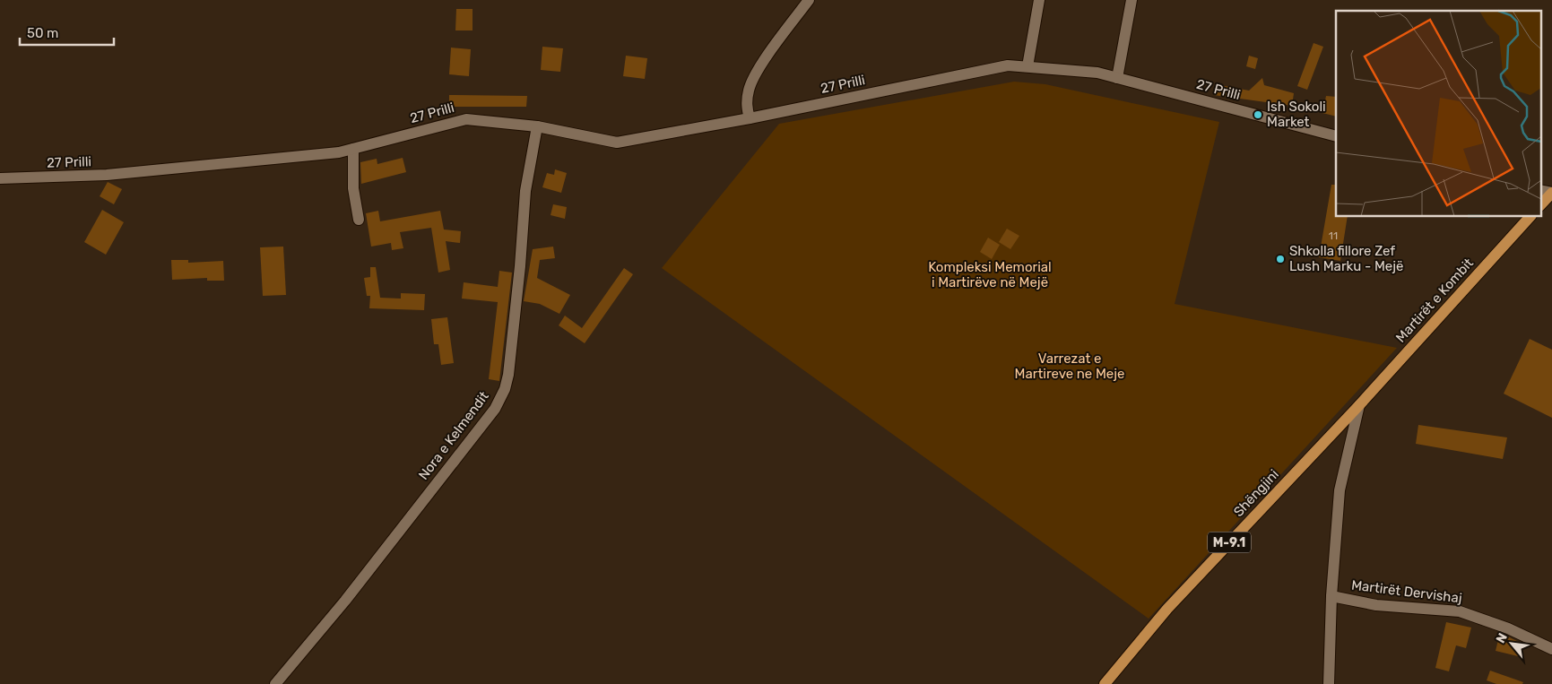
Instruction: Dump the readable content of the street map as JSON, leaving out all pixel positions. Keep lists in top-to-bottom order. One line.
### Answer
{"streets":{"main road":["Martirët e Kombit","Shëngjini","M-9.1"],"street":["27 Prilli","Nora e Kelmendit","Martirët Dervishaj"]},"crossings":[["27 Prilli","Nora e Kelmendit"],["Martirët e Kombit","Shëngjini"],["Martirët e Kombit","Martirët Dervishaj"],["Shëngjini","Martirët Dervishaj"]],"parks":["Kompleksi Memorial i Martirëve në Mejë","Varrezat e Martireve ne Meje"],"places":["Ish Sokoli Market","Shkolla fillore Zef Lush Marku - Mejë"],"house_numbers":["11"],"scale_bar":"50 m","north":"top left"}
